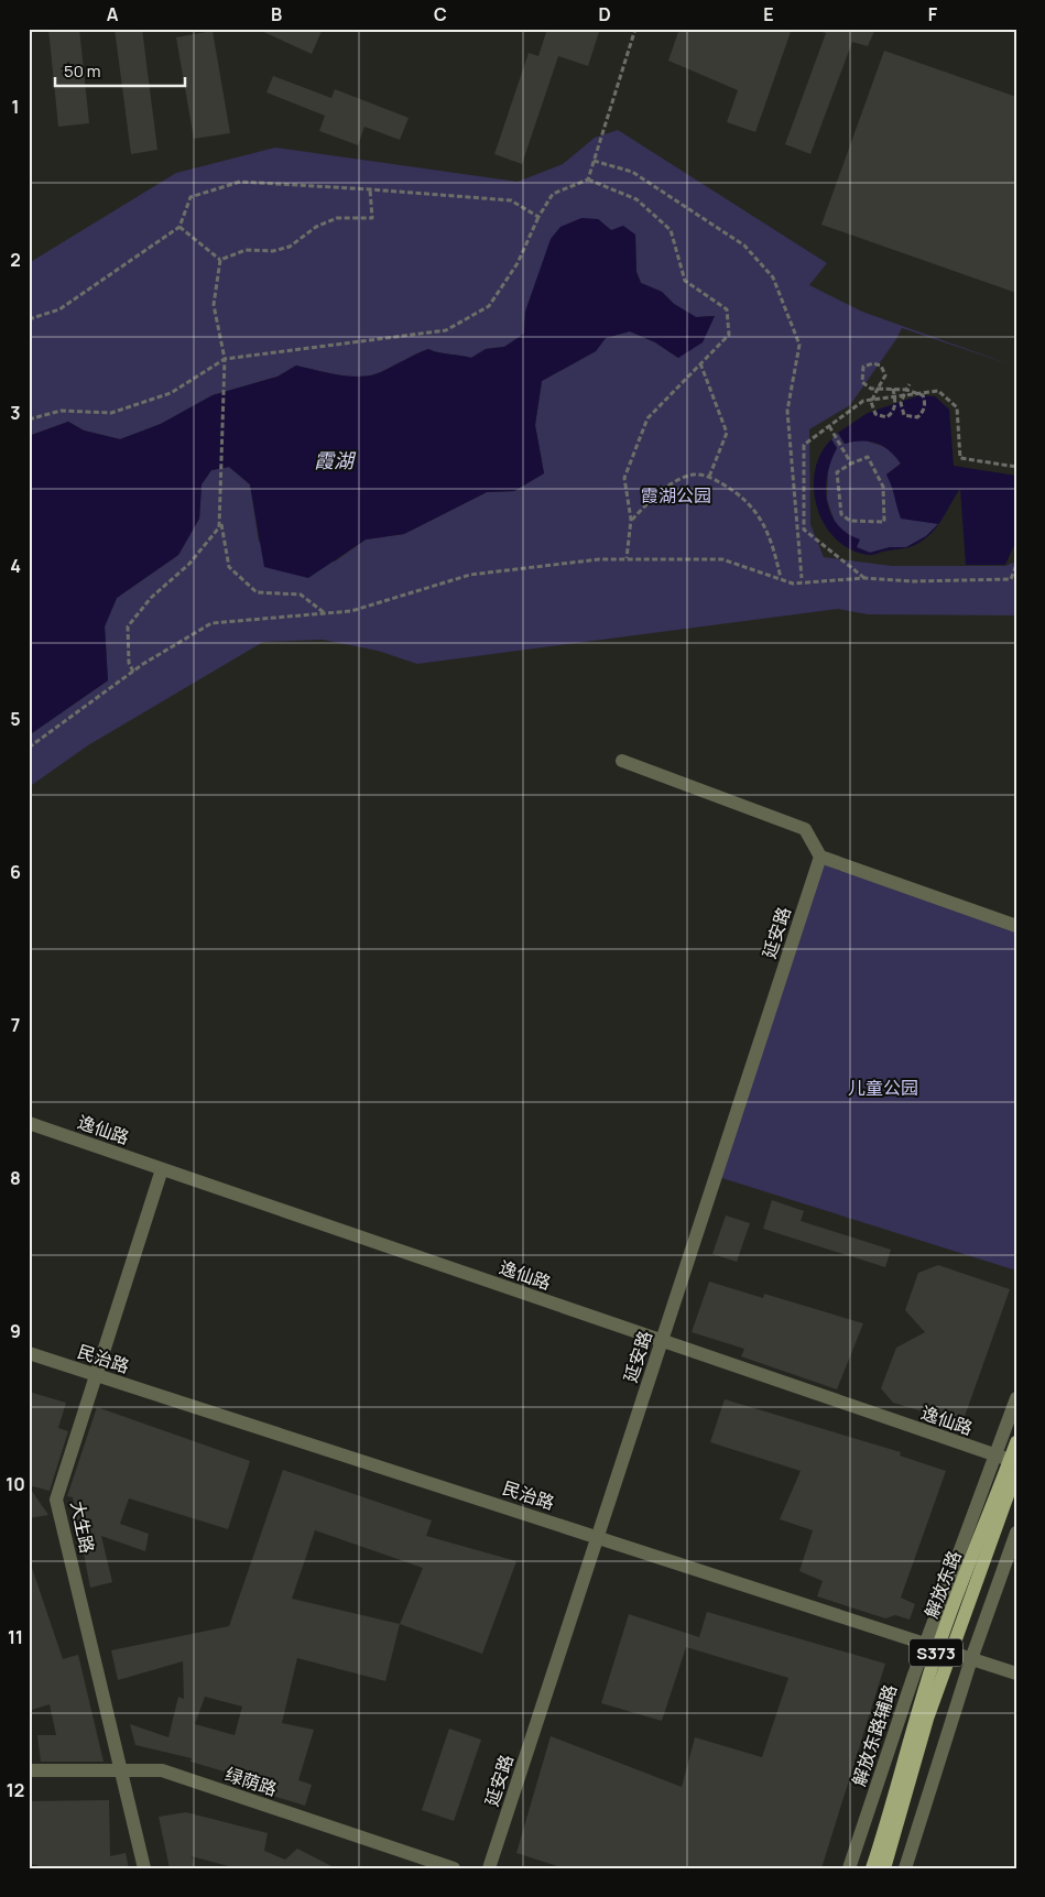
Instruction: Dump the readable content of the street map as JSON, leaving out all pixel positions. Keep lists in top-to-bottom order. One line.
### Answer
{"streets":{"main road":["解放东路","S373"],"street":["延安路","逸仙路","民治路","大生路","解放东路辅路","绿荫路"]},"crossings":[["延安路","逸仙路"],["延安路","民治路"],["逸仙路","大生路"],["逸仙路","解放东路"],["民治路","大生路"],["民治路","解放东路"],["大生路","绿荫路"]],"water":["霞湖"],"parks":["霞湖公园","儿童公园"],"scale_bar":"50 m","grid":{"columns":["A","B","C","D","E","F"],"rows":["1","2","3","4","5","6","7","8","9","10","11","12"]}}
